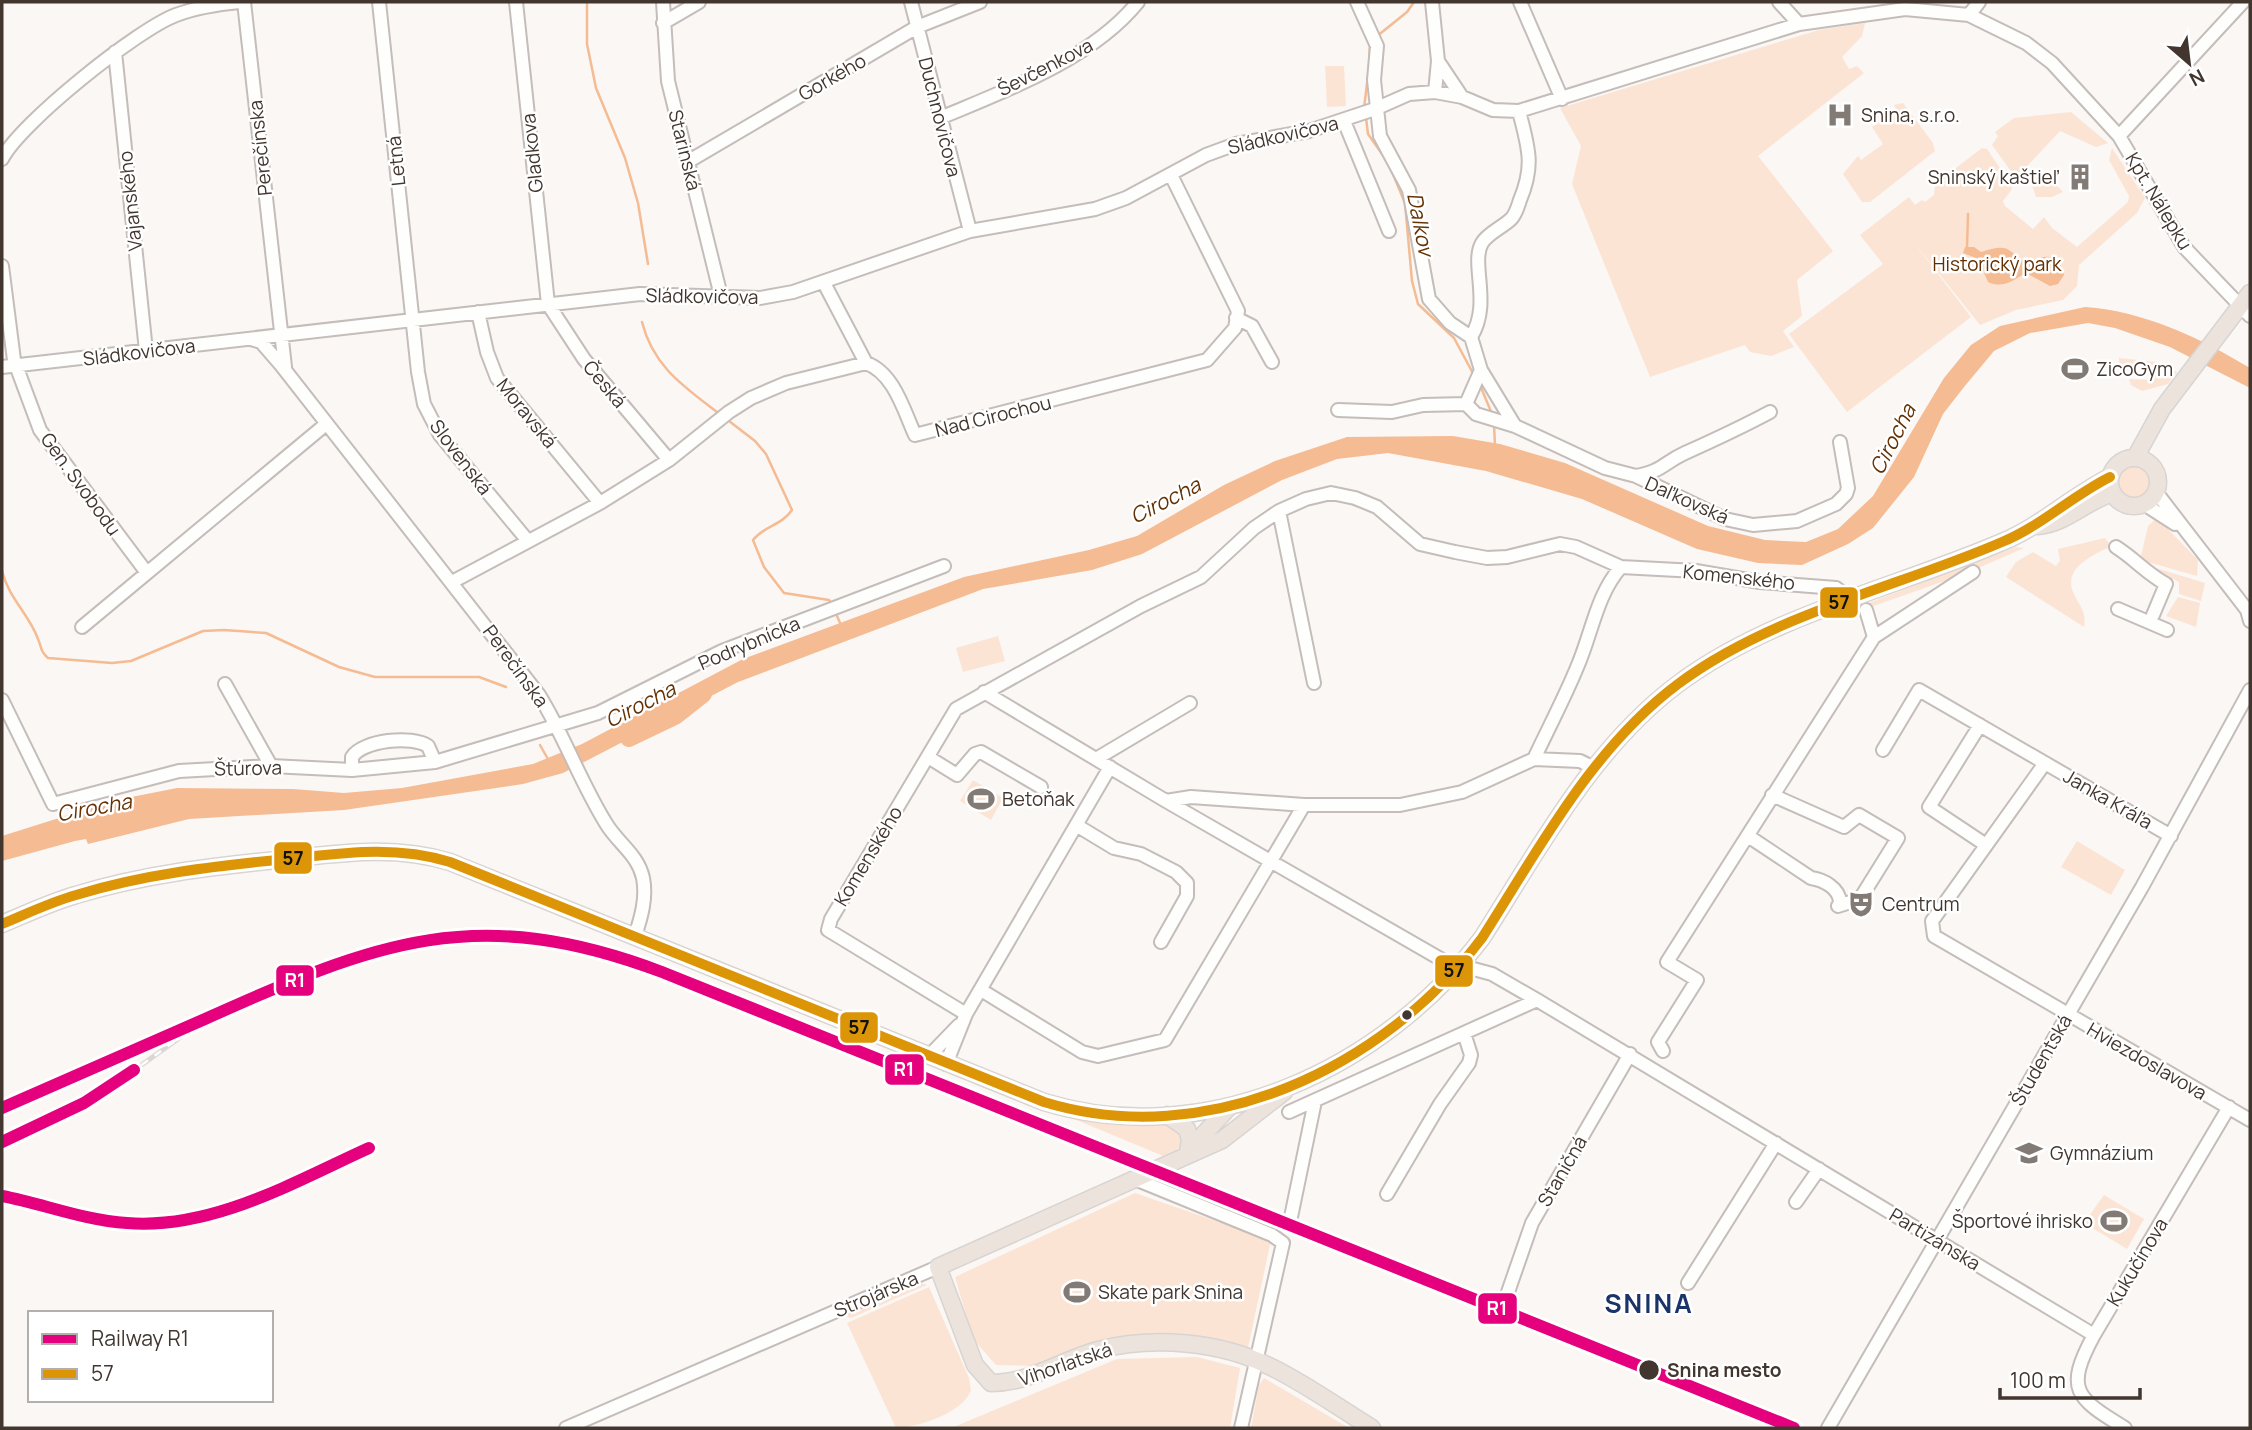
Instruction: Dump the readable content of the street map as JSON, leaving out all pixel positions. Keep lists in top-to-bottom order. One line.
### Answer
{"streets":{"main road":["Strojárska","Vihorlatská"],"street":["Ševčenkova","Gorkého","Duchnovičova","Sládkovičova","Perečínska","Starinská","Gladkova","Letná","Vajanského","Kpt. Nálepku","Česká","Moravská","Nad Cirochou","Slovenská","Gen. Svobodu","Daľkovská","Komenského","Podrybnícka","Štúrova","Janka Kráľa","Študentská","Hviezdoslavova","Staničná","Partizánska","Kukučínova"]},"crossings":[["Ševčenkova","Duchnovičova"],["Gorkého","Duchnovičova"],["Gorkého","Starinská"],["Duchnovičova","Sládkovičova"],["Sládkovičova","Perečínska"],["Sládkovičova","Starinská"],["Sládkovičova","Gladkova"],["Sládkovičova","Letná"],["Sládkovičova","Vajanského"],["Sládkovičova","Kpt. Nálepku"],["Sládkovičova","Česká"],["Sládkovičova","Moravská"],["Sládkovičova","Slovenská"],["Sládkovičova","Gen. Svobodu"],["Perečínska","Podrybnícka"],["Perečínska","Štúrova"],["Gladkova","Česká"],["Letná","Slovenská"],["Komenského","Strojárska"],["Podrybnícka","Štúrova"],["Janka Kráľa","Študentská"],["Janka Kráľa","Hviezdoslavova"],["Študentská","Hviezdoslavova"],["Študentská","Partizánska"],["Hviezdoslavova","Kukučínova"],["Staničná","Partizánska"],["Partizánska","Kukučínova"],["Partizánska","Strojárska"],["Strojárska","Vihorlatská"]],"districts":["SNINA"],"water":["Dalkov","Cirocha"],"parks":["Historický park"],"places":{"hospital":["Snina, s.r.o."],"building":["Sninský kaštieľ"],"sports":["ZicoGym","Betoňak","Športové ihrisko","Skate park Snina"],"theatre":["Centrum"],"school or university":["Gymnázium"],"other":["Snina mesto"]},"lines":["transit line 57","rail line R1"],"legend":["Railway R1","57"],"scale_bar":"100 m","north":"bottom right"}
